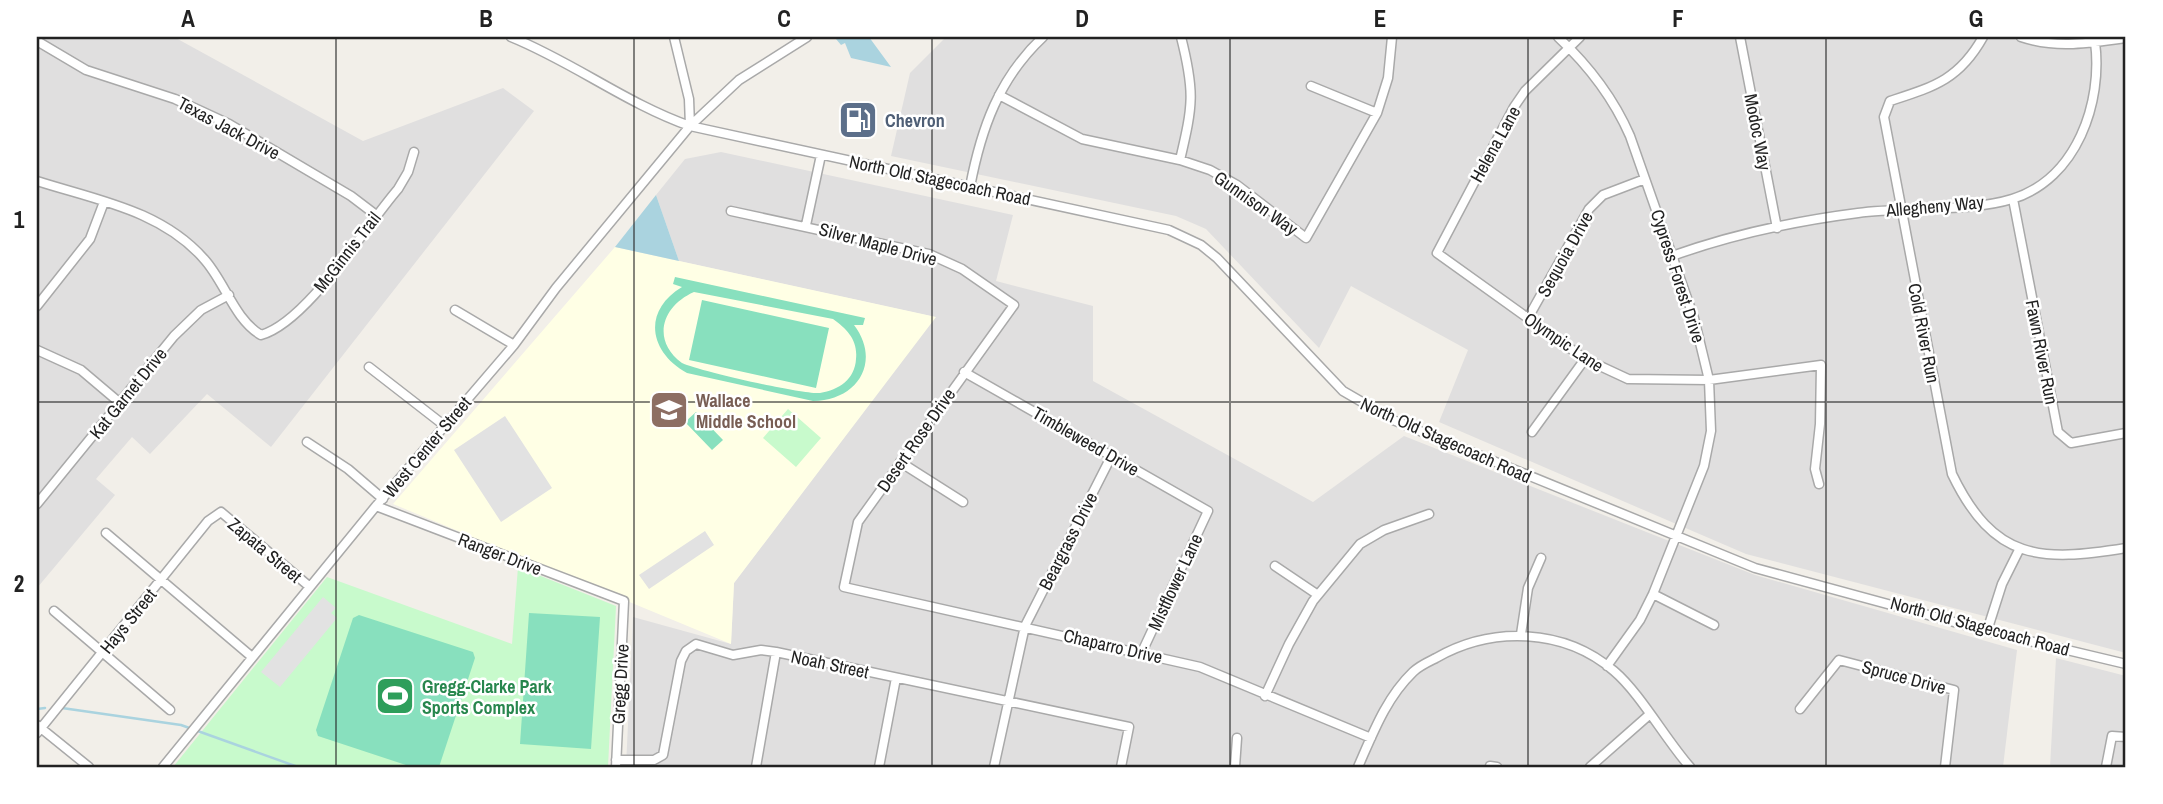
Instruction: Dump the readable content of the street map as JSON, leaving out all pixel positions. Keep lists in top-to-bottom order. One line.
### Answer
{"streets":{"street":["Texas Jack Drive","Modoc Way","Helena Lane","North Old Stagecoach Road","Gunnison Way","Allegheny Way","Silver Maple Drive","McGinnis Trail","Sequoia Drive","Cypress Forest Drive","Cold River Run","Olympic Lane","Fawn River Run","Kat Garnet Drive","Desert Rose Drive","Timbleweed Drive","West Center Street","Beargrass Drive","Zapata Street","Ranger Drive","Mistflower Lane","Hays Street","Chaparro Drive","Noah Street","Spruce Drive","Gregg Drive"]},"crossings":[["Texas Jack Drive","McGinnis Trail"],["Modoc Way","Allegheny Way"],["Helena Lane","Cypress Forest Drive"],["Helena Lane","Olympic Lane"],["North Old Stagecoach Road","Cypress Forest Drive"],["North Old Stagecoach Road","West Center Street"],["Allegheny Way","Cypress Forest Drive"],["Allegheny Way","Cold River Run"],["Allegheny Way","Fawn River Run"],["Silver Maple Drive","Desert Rose Drive"],["McGinnis Trail","Kat Garnet Drive"],["Sequoia Drive","Cypress Forest Drive"],["Sequoia Drive","Olympic Lane"],["Cypress Forest Drive","Olympic Lane"],["Desert Rose Drive","Timbleweed Drive"],["Desert Rose Drive","Chaparro Drive"],["Timbleweed Drive","Beargrass Drive"],["Timbleweed Drive","Mistflower Lane"],["West Center Street","Zapata Street"],["West Center Street","Ranger Drive"],["Beargrass Drive","Chaparro Drive"],["Beargrass Drive","Noah Street"],["Zapata Street","Hays Street"],["Ranger Drive","Gregg Drive"],["Mistflower Lane","Chaparro Drive"],["Noah Street","Gregg Drive"]],"places":{"fuel station":["Chevron"],"school or university":["Wallace Middle School"],"sports":["Gregg-Clarke Park Sports Complex"]},"grid":{"columns":["A","B","C","D","E","F","G"],"rows":["1","2"]}}
